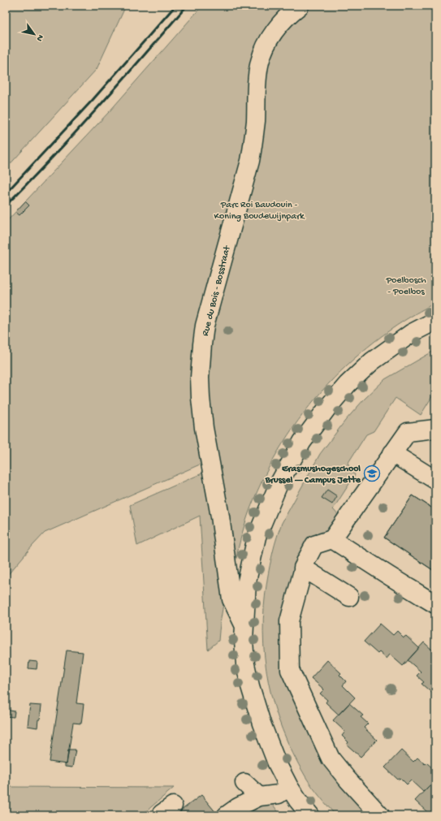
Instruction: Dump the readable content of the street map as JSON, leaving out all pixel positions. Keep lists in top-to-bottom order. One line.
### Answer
{"streets":{"street":["Rue du Bois - Bosstraat"]},"parks":["Parc Roi Baudouin - Koning Boudewijnpark","Poelbosch - Poelbos"],"places":{"school or university":["Erasmushogeschool Brussel — Campus Jette"]},"north":"bottom right"}
